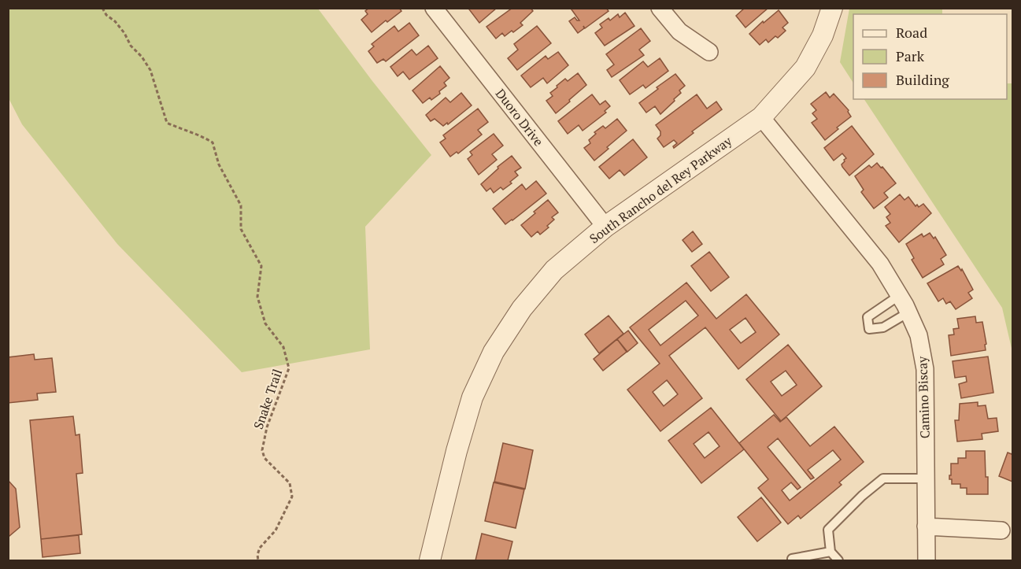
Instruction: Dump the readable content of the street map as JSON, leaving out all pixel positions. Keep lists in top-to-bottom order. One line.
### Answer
{"streets":{"street":["Duoro Drive","South Rancho del Rey Parkway","Camino Biscay"],"path":["Snake Trail"]},"crossings":[["Duoro Drive","South Rancho del Rey Parkway"],["South Rancho del Rey Parkway","Camino Biscay"]],"legend":["Road","Park","Building"]}
